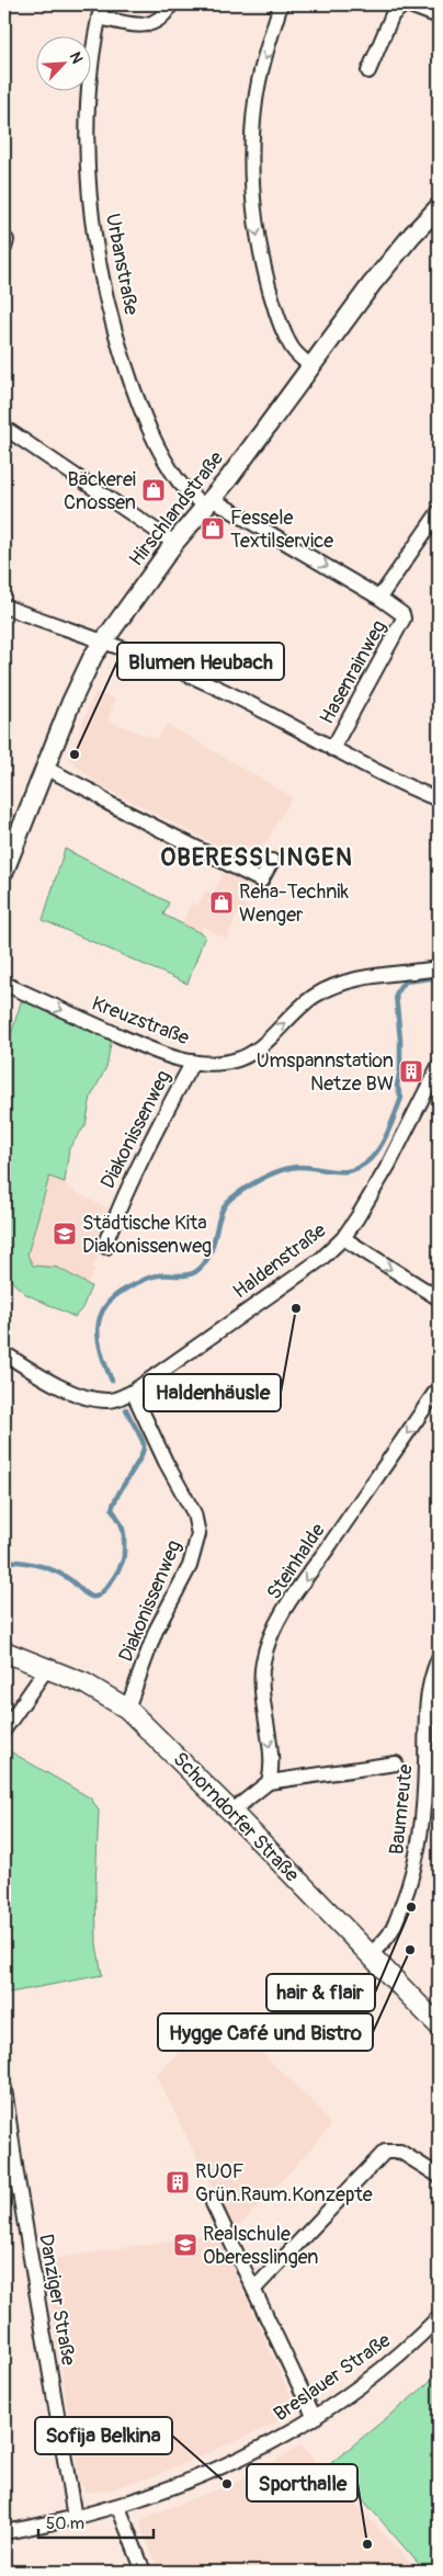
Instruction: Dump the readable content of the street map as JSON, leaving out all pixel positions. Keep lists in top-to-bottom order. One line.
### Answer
{"streets":{"main road":["Schorndorfer Straße"],"street":["Urbanstraße","Hirschlandstraße","Hasenrainweg","Kreuzstraße","Diakonissenweg","Haldenstraße","Steinhalde","Baumreute","Danziger Straße","Breslauer Straße"]},"crossings":[["Urbanstraße","Hirschlandstraße"],["Urbanstraße","Hasenrainweg"],["Kreuzstraße","Diakonissenweg"],["Diakonissenweg","Haldenstraße"],["Diakonissenweg","Schorndorfer Straße"],["Baumreute","Schorndorfer Straße"],["Danziger Straße","Breslauer Straße"]],"one_way":["Kreuzstraße","Steinhalde"],"districts":["OBERESSLINGEN"],"places":{"shop":["Bäckerei Cnossen","Fessele Textilservice","Reha-Technik Wenger"],"other":["Blumen Heubach","Haldenhäusle","hair & flair","Hygge Café und Bistro","Sofija Belkina","Sporthalle"],"building":["Umspannstation Netze BW","RUOF Grün.Raum.Konzepte"],"school or university":["Städtische Kita Diakonissenweg","Realschule Oberesslingen"]},"scale_bar":"50 m","north":"top right"}
